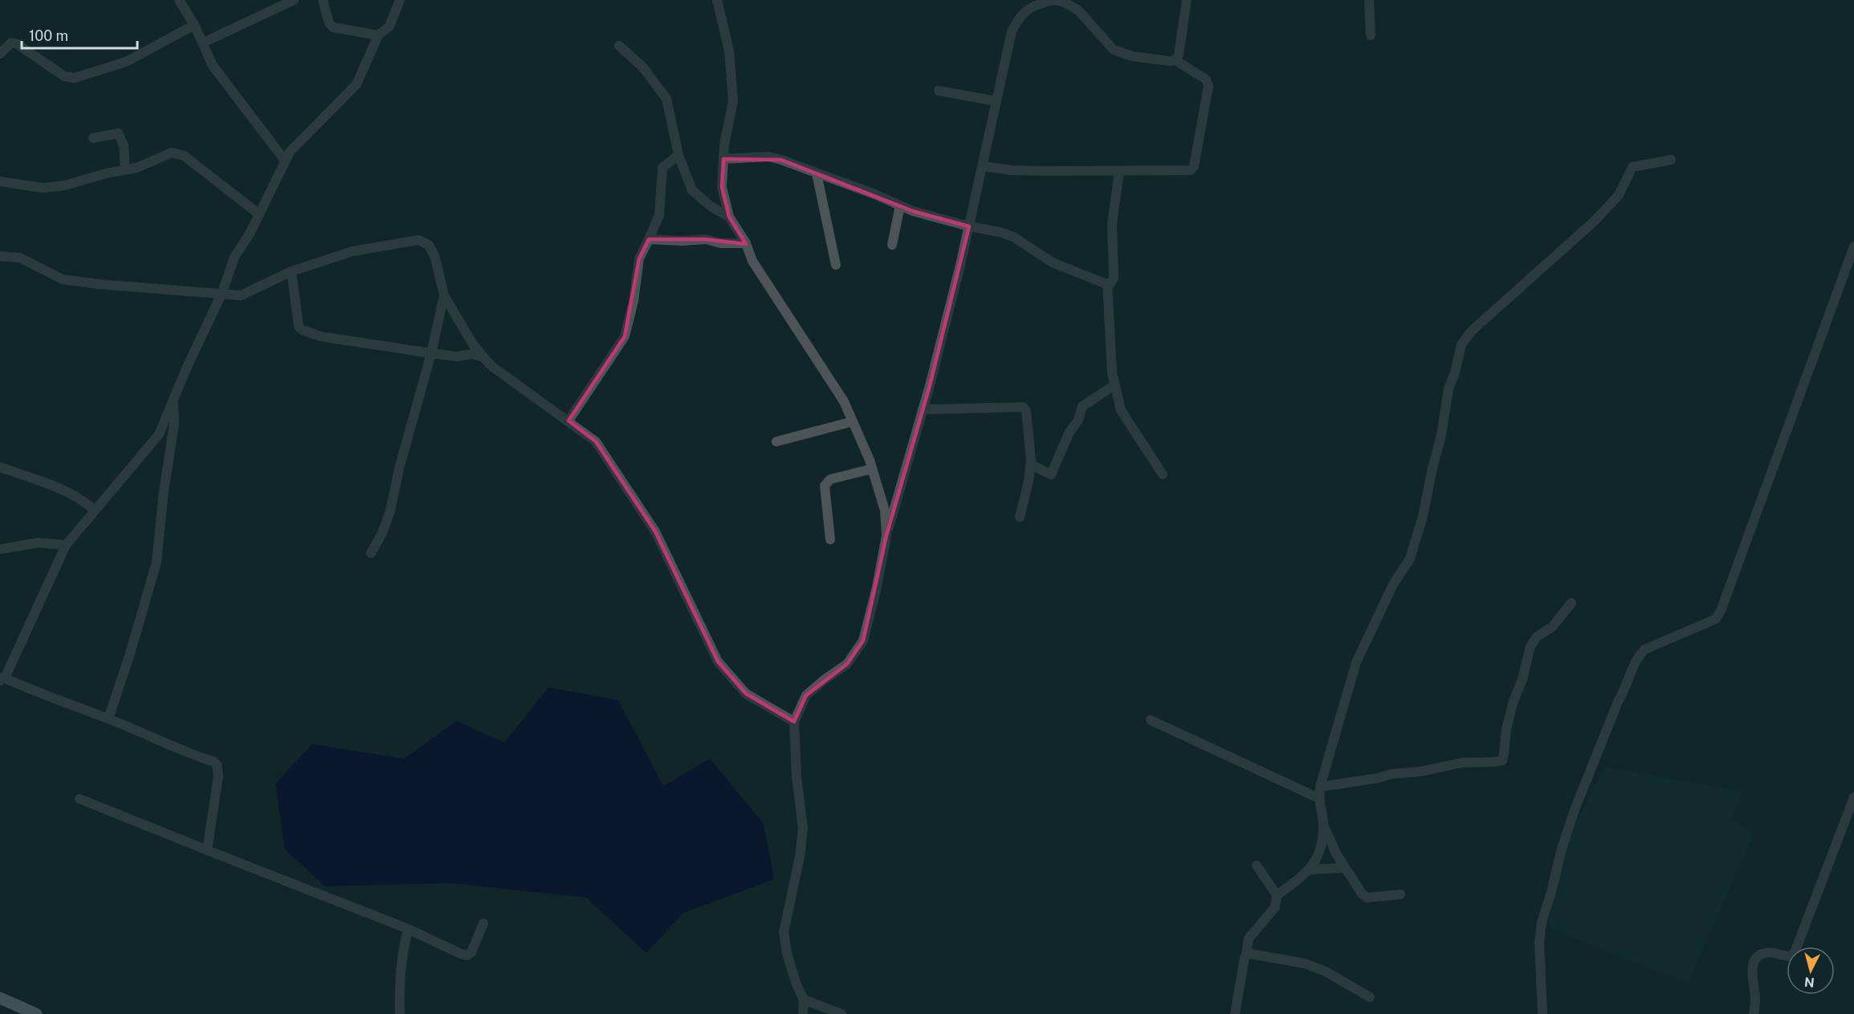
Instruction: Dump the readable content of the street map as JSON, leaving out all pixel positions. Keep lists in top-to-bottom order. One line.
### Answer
{"scale_bar":"100 m","north":"bottom"}
